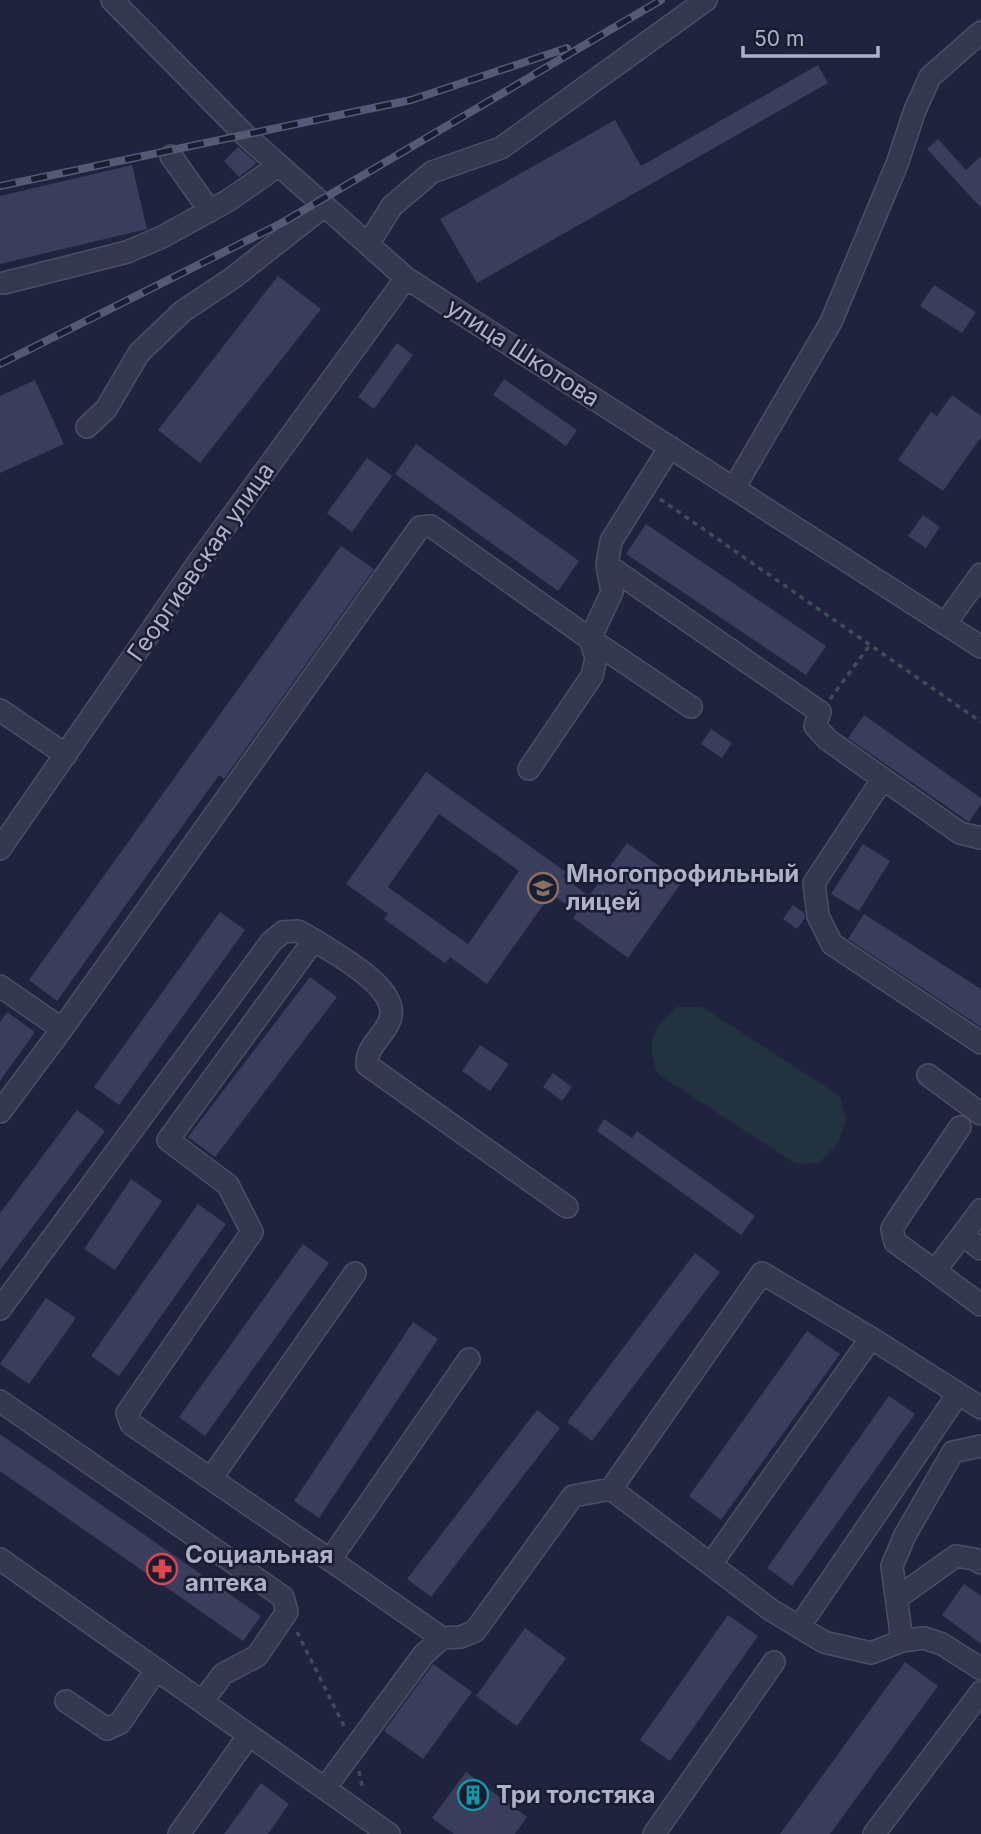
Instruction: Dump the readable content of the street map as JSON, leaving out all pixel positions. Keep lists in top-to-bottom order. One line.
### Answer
{"streets":{"street":["улица Шкотова","Георгиевская улица"]},"crossings":[["улица Шкотова","Георгиевская улица"]],"places":{"school or university":["Многопрофильный лицей"],"pharmacy":["Социальная аптека"],"building":["Три толстяка"]},"scale_bar":"50 m"}
